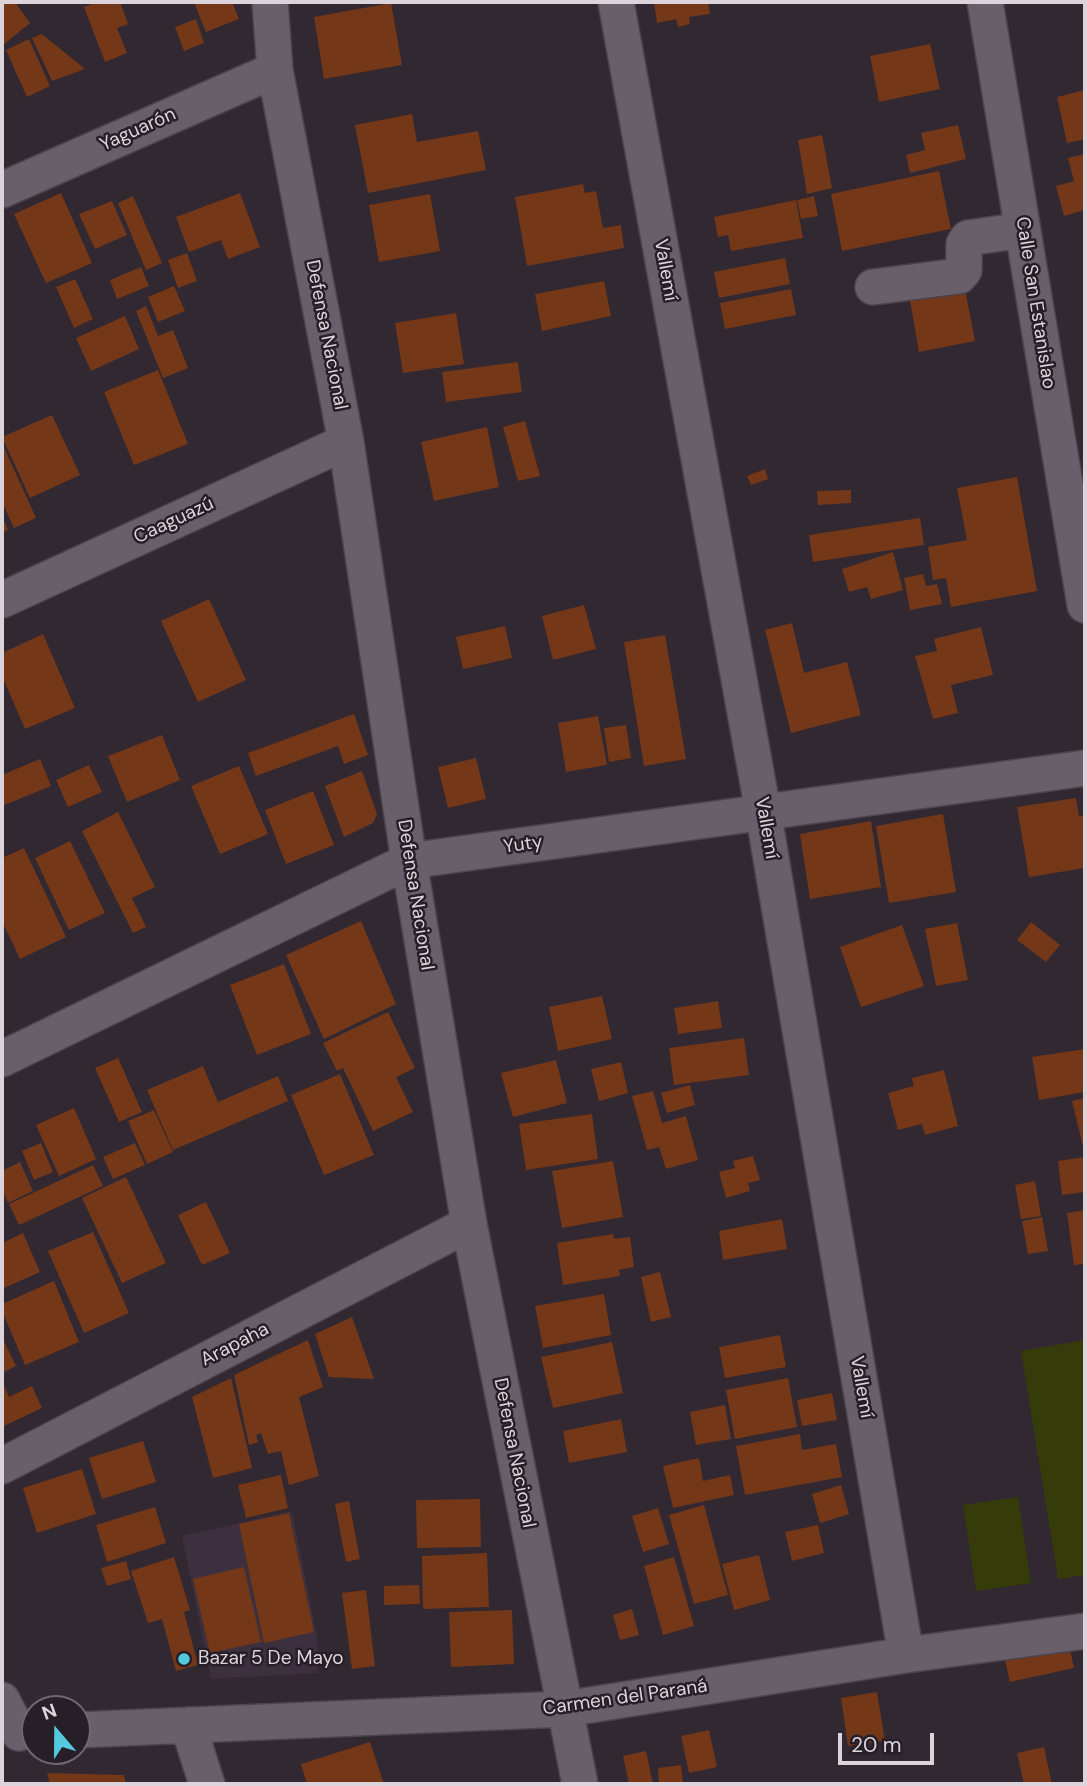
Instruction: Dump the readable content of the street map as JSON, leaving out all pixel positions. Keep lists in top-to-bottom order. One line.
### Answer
{"streets":{"street":["Yaguarón","Vallemí","Calle San Estanislao","Defensa Nacional","Caaguazú","Yuty","Arapaha","Carmen del Paraná"]},"crossings":[["Yaguarón","Defensa Nacional"],["Vallemí","Yuty"],["Vallemí","Carmen del Paraná"],["Defensa Nacional","Caaguazú"],["Defensa Nacional","Yuty"],["Defensa Nacional","Arapaha"],["Defensa Nacional","Carmen del Paraná"]],"places":["Bazar 5 De Mayo"],"scale_bar":"20 m","north":"top"}
